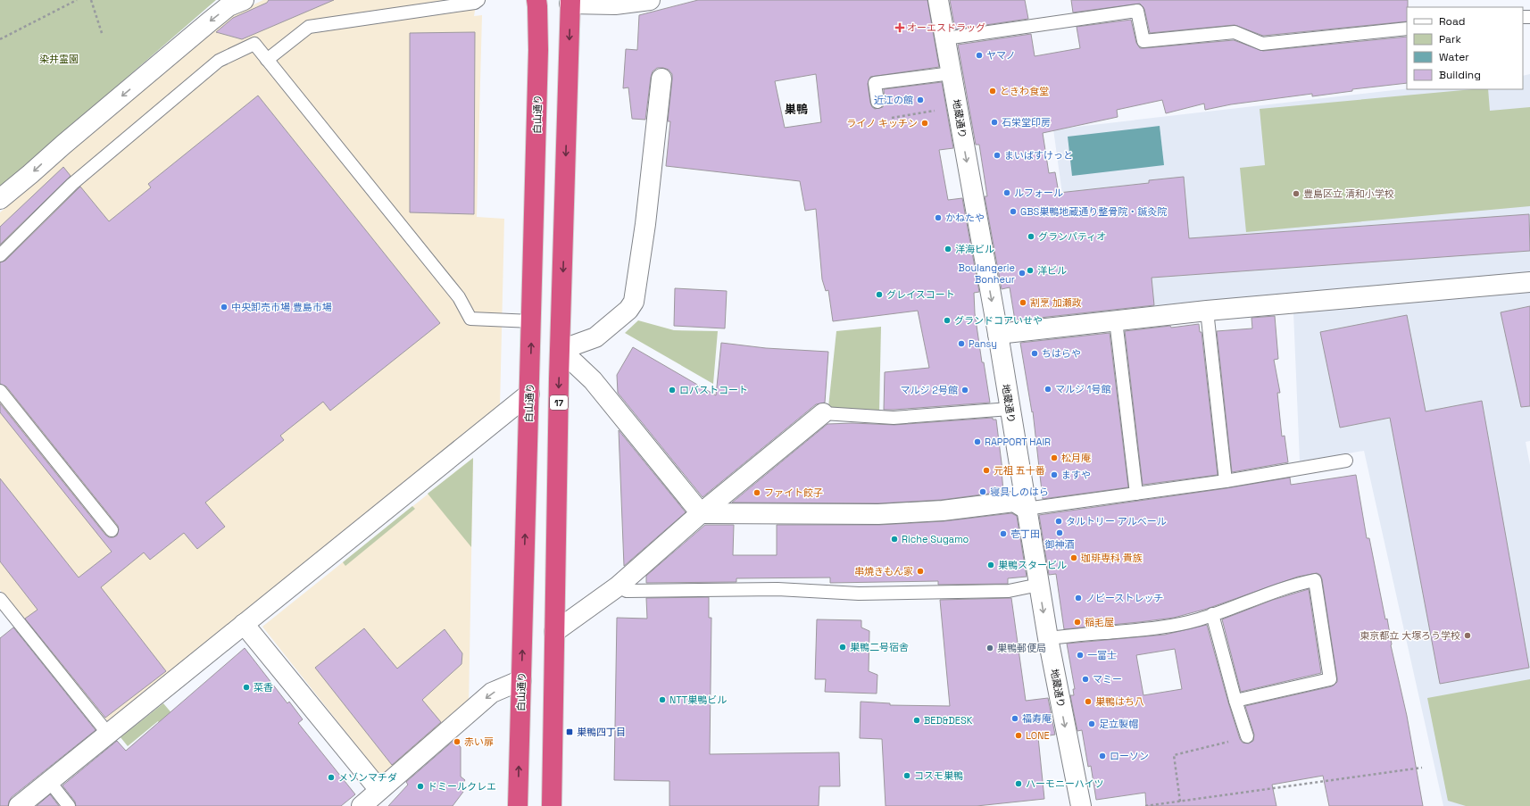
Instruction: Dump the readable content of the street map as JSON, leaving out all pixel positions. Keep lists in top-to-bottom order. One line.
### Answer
{"streets":{"highway":["白山通り","17"],"street":["地蔵通り"]},"one_way":["地蔵通り"],"districts":["巣鴨"],"parks":["染井霊園"],"places":{"health":["オーエスドラッグ"],"other":["ヤマノ","ときわ食堂","近江の館","石栄堂印房","ライノ キッチン","まいばすけっと","ルフォール","豊島区立 清和小学校","GBS巣鴨地蔵通り整骨院・鍼灸院","かねたや","グランパティオ","洋海ビル","洋ビル","Boulangerie Bonheur","グレイスコート","割烹 加瀬政","中央卸売市場 豊島市場","グランドコアいせや","Pansy","ちはらや","マルジ 1号館","ロバストコート","マルジ 2号館","RAPPORT HAIR","松月庵","元祖 五十番","ますや","寝具しのはら","ファイト餃子","タルトリー アルベール","御神酒","壱丁田","Riche Sugamo","珈琲専科 貴族","巣鴨スタービル","串焼きもん家","ノビーストレッチ","稲毛屋","東京都立 大塚ろう学校","巣鴨二号宿舎","巣鴨郵便局","一富士","マミー","菜香","NTT巣鴨ビル","巣鴨はち八","福寿庵","BED&DESK","足立製帽","LONE","赤い扉","ローソン","コスモ巣鴨","メゾンマチダ","ハーモニーハイツ","ドミールクレエ"],"transit":["巣鴨四丁目"]},"legend":["Road","Park","Water","Building"]}
